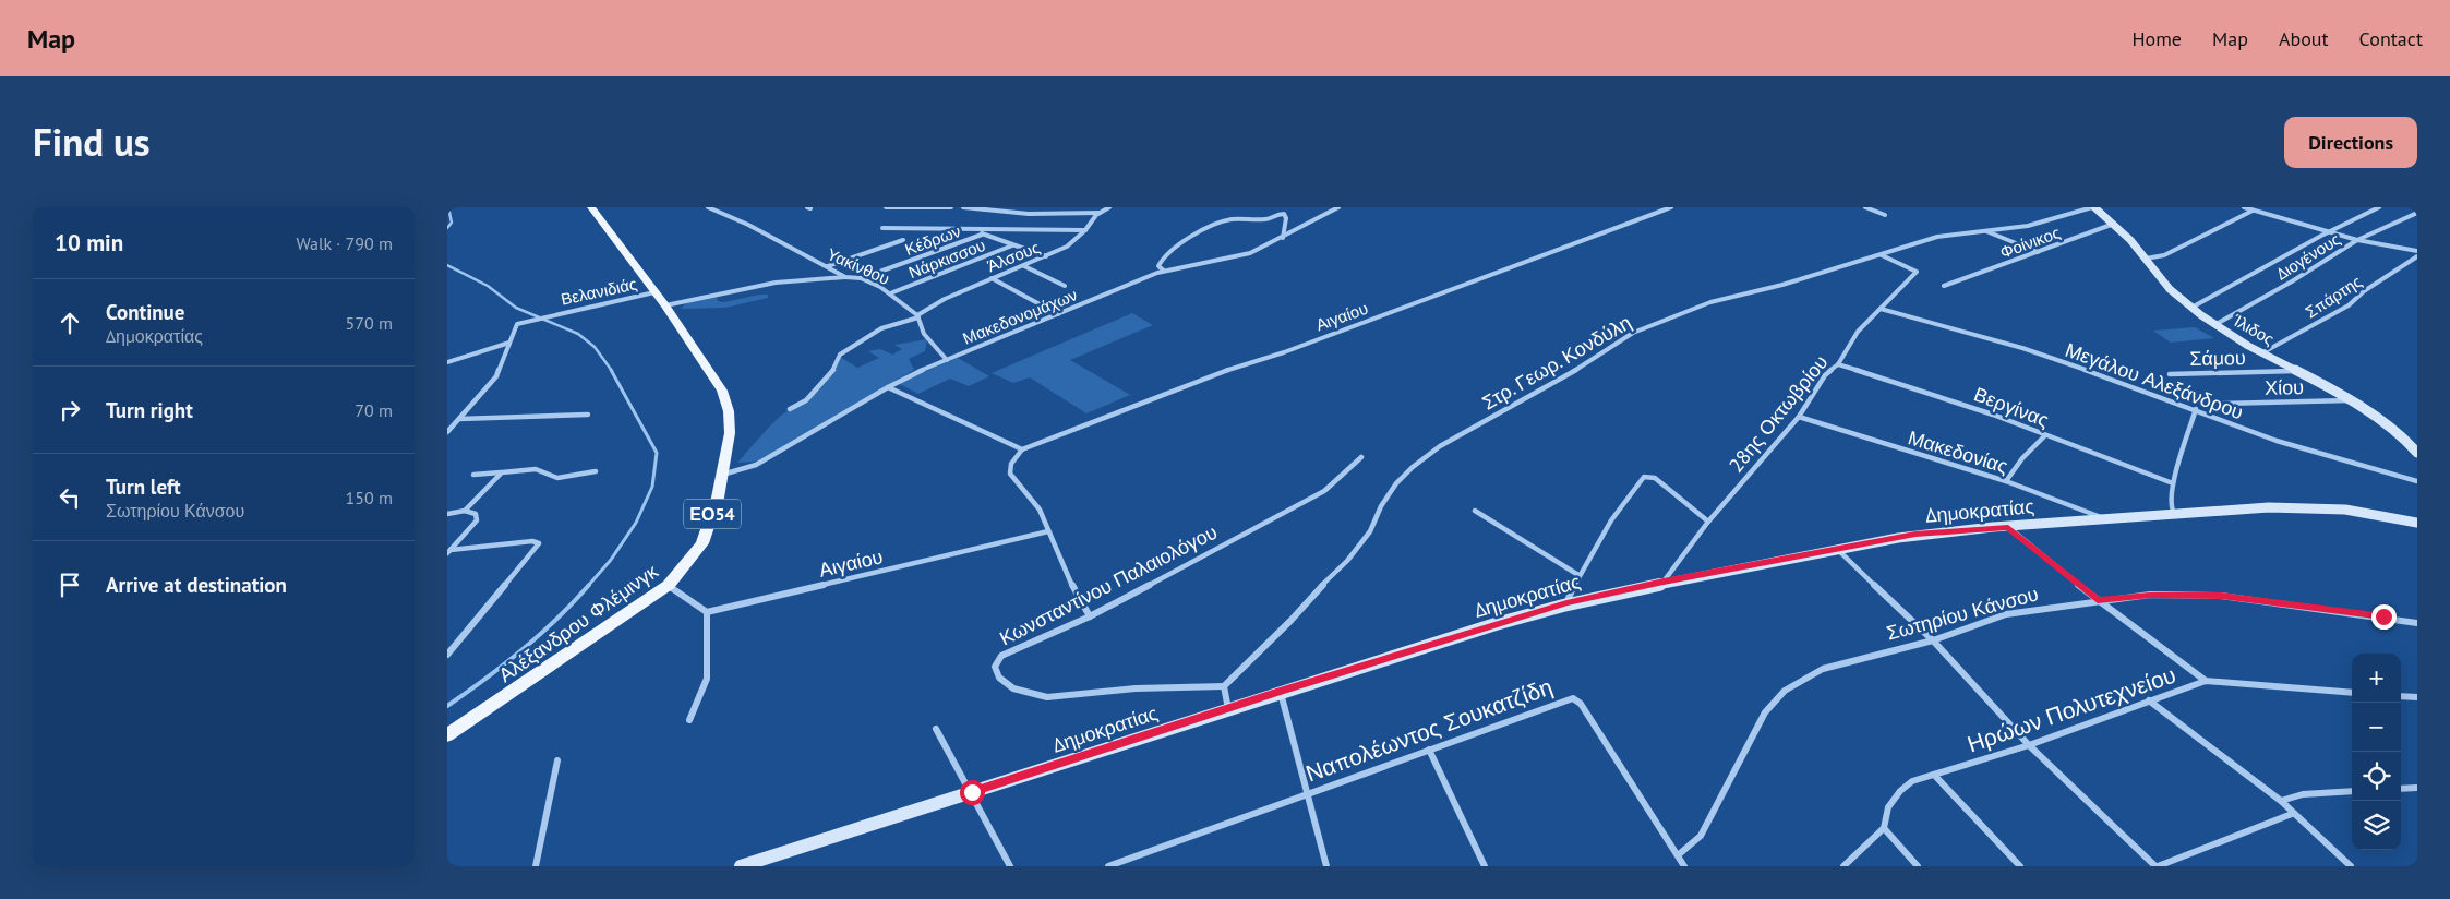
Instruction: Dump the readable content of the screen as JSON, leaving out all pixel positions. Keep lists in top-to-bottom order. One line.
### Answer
{"streets":{"main road":["ΕΟ54","Αλέξανδρου Φλέμινγκ"],"street":["Κέδρων","Φοίνικος","Άλσους","Διογένους","Νάρκισσου","Υακίνθου","Βελανιδιάς","Σπάρτης","Μακεδονομάχων","Αιγαίου","Ίλιδος","Σάμου","Στρ. Γεωρ. Κονδύλη","Μεγάλου Αλεξάνδρου","Χίου","Βεργίνας","28ης Οκτωβρίου","Μακεδονίας","Δημοκρατίας","Κωνσταντίνου Παλαιολόγου","Σωτηρίου Κάνσου","Ηρώων Πολυτεχνείου","Ναπολέωντος Σουκατζίδη"]},"crossings":[["Κέδρων","Υακίνθου"],["Φοίνικος","Ίλιδος"],["Άλσους","Υακίνθου"],["Διογένους","Ίλιδος"],["Νάρκισσου","Υακίνθου"],["Υακίνθου","Μακεδονομάχων"],["Βελανιδιάς","Αλέξανδρου Φλέμινγκ"],["Σπάρτης","Ίλιδος"],["Μακεδονομάχων","Αλέξανδρου Φλέμινγκ"],["Ίλιδος","Σάμου"],["Ίλιδος","Στρ. Γεωρ. Κονδύλη"],["Ίλιδος","Χίου"],["Στρ. Γεωρ. Κονδύλη","28ης Οκτωβρίου"],["Στρ. Γεωρ. Κονδύλη","Κωνσταντίνου Παλαιολόγου"],["Μεγάλου Αλεξάνδρου","28ης Οκτωβρίου"],["Βεργίνας","28ης Οκτωβρίου"],["28ης Οκτωβρίου","Μακεδονίας"],["28ης Οκτωβρίου","Δημοκρατίας"],["Μακεδονίας","Δημοκρατίας"],["Σωτηρίου Κάνσου","Ναπολέωντος Σουκατζίδη"]],"page":{"header":"Map","nav":["Home","Map","About","Contact"],"title":"Find us","buttons":"Directions","heading":["10 min","Walk · 790 m"],"list":[["Continue","Δημοκρατίας","570 m"],["Turn right","70 m"],["Turn left","Σωτηρίου Κάνσου","150 m"],"Arrive at destination"],"map_buttons":["+","−"]}}
